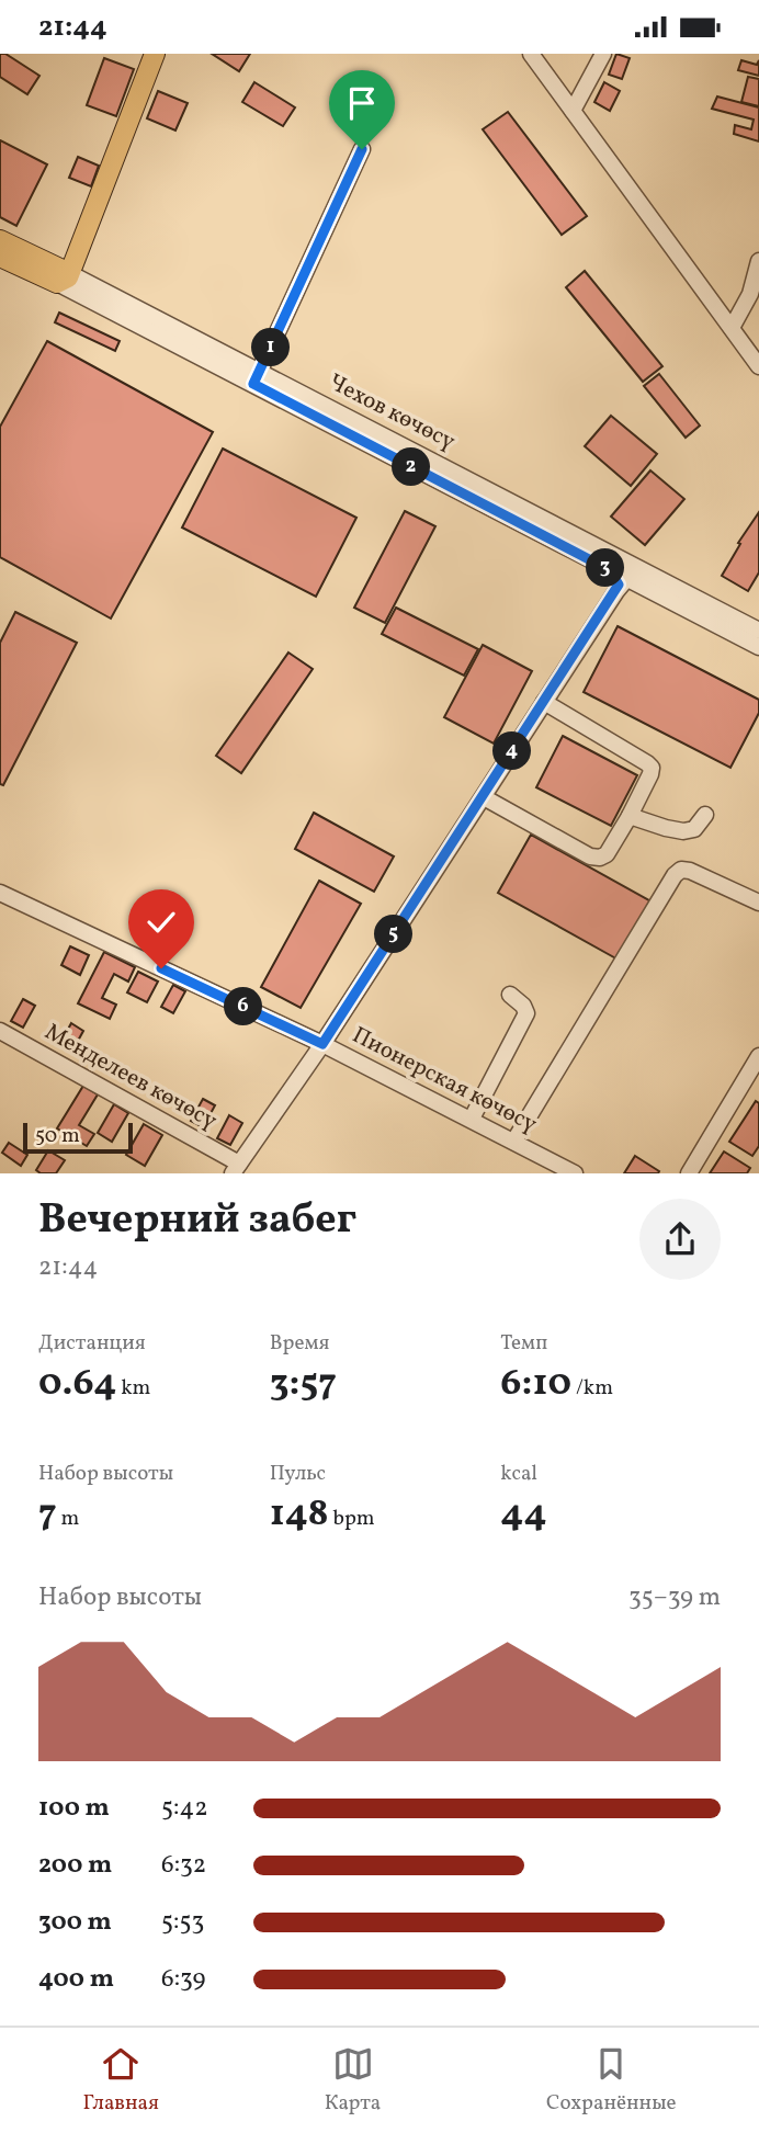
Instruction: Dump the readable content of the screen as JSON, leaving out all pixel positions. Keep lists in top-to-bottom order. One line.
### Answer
{"streets":{"main road":["Чехов көчөсү"],"street":["Менделеев көчөсү","Пионерская көчөсү"]},"scale_bar":"50 m","page":{"status":"21:44","pins":["1","2","3","4","5","6"],"scale":"50 m","heading":["Вечерний забег","21:44"],"stats":[["Дистанция","0.64 km"],["Время","3:57"],["Темп","6:10 /km"],["Набор высоты","7 m"],["Пульс","148 bpm"],["kcal","44"]],"chart":["Набор высоты","35–39 m"],"list":[{"name":"100 m","note":"5:42"},{"name":"200 m","note":"6:32"},{"name":"300 m","note":"5:53"},{"name":"400 m","note":"6:39"}],"tabs":["Главная","Карта","Сохранённые"]}}
